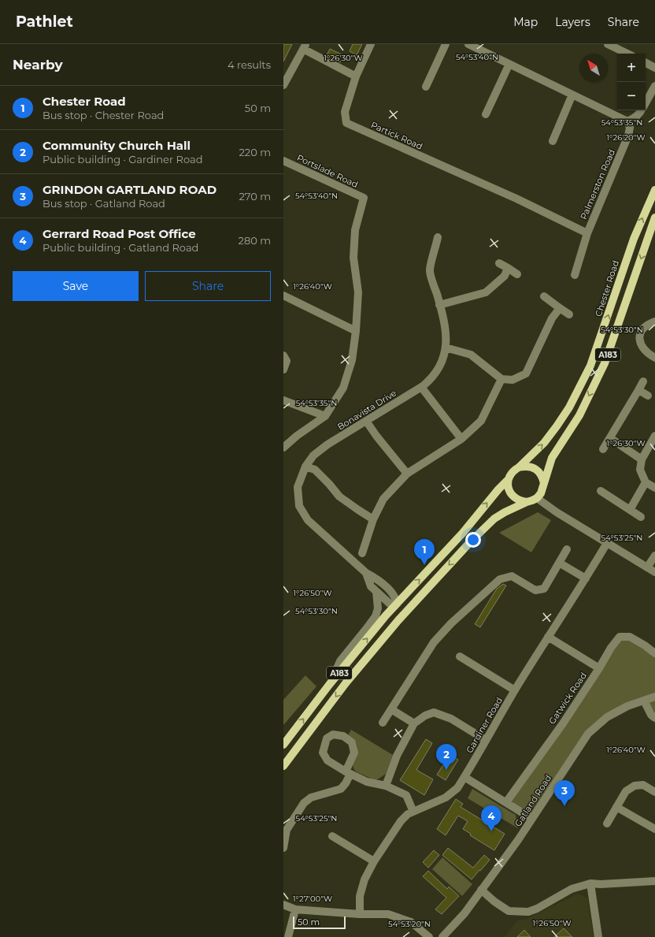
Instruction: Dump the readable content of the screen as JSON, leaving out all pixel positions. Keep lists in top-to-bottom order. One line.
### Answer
{"streets":{"main road":["Chester Road","A183"],"street":["Partick Road","Portslade Road","Palmerston Road","Bonavista Drive","Gatwick Road","Gardiner Road","Gatland Road"]},"crossings":[["Partick Road","Palmerston Road"],["Chester Road","A183"],["Chester Road","Bonavista Drive"]],"scale_bar":"50 m","north":"top left","page":{"header":"Pathlet","nav":["Map","Layers","Share"],"heading":["Nearby","4 results"],"map_buttons":["+","−"],"list":[{"mark":"1","name":"Chester Road","note":"Bus stop · Chester Road","value":"50 m"},{"mark":"2","name":"Community Church Hall","note":"Public building · Gardiner Road","value":"220 m"},{"mark":"3","name":"GRINDON GARTLAND ROAD","note":"Bus stop · Gatland Road","value":"270 m"},{"mark":"4","name":"Gerrard Road Post Office","note":"Public building · Gatland Road","value":"280 m"}],"buttons":["Save","Share"],"pins":["1","2","3","4"],"scale":"50 m"},"coordinates":["54°53'40\"N","1°26'30\"W","54°53'35\"N","1°26'20\"W","1°26'40\"W","54°53'30\"N","54°53'25\"N","1°26'50\"W","1°27'00\"W","54°53'20\"N"]}
